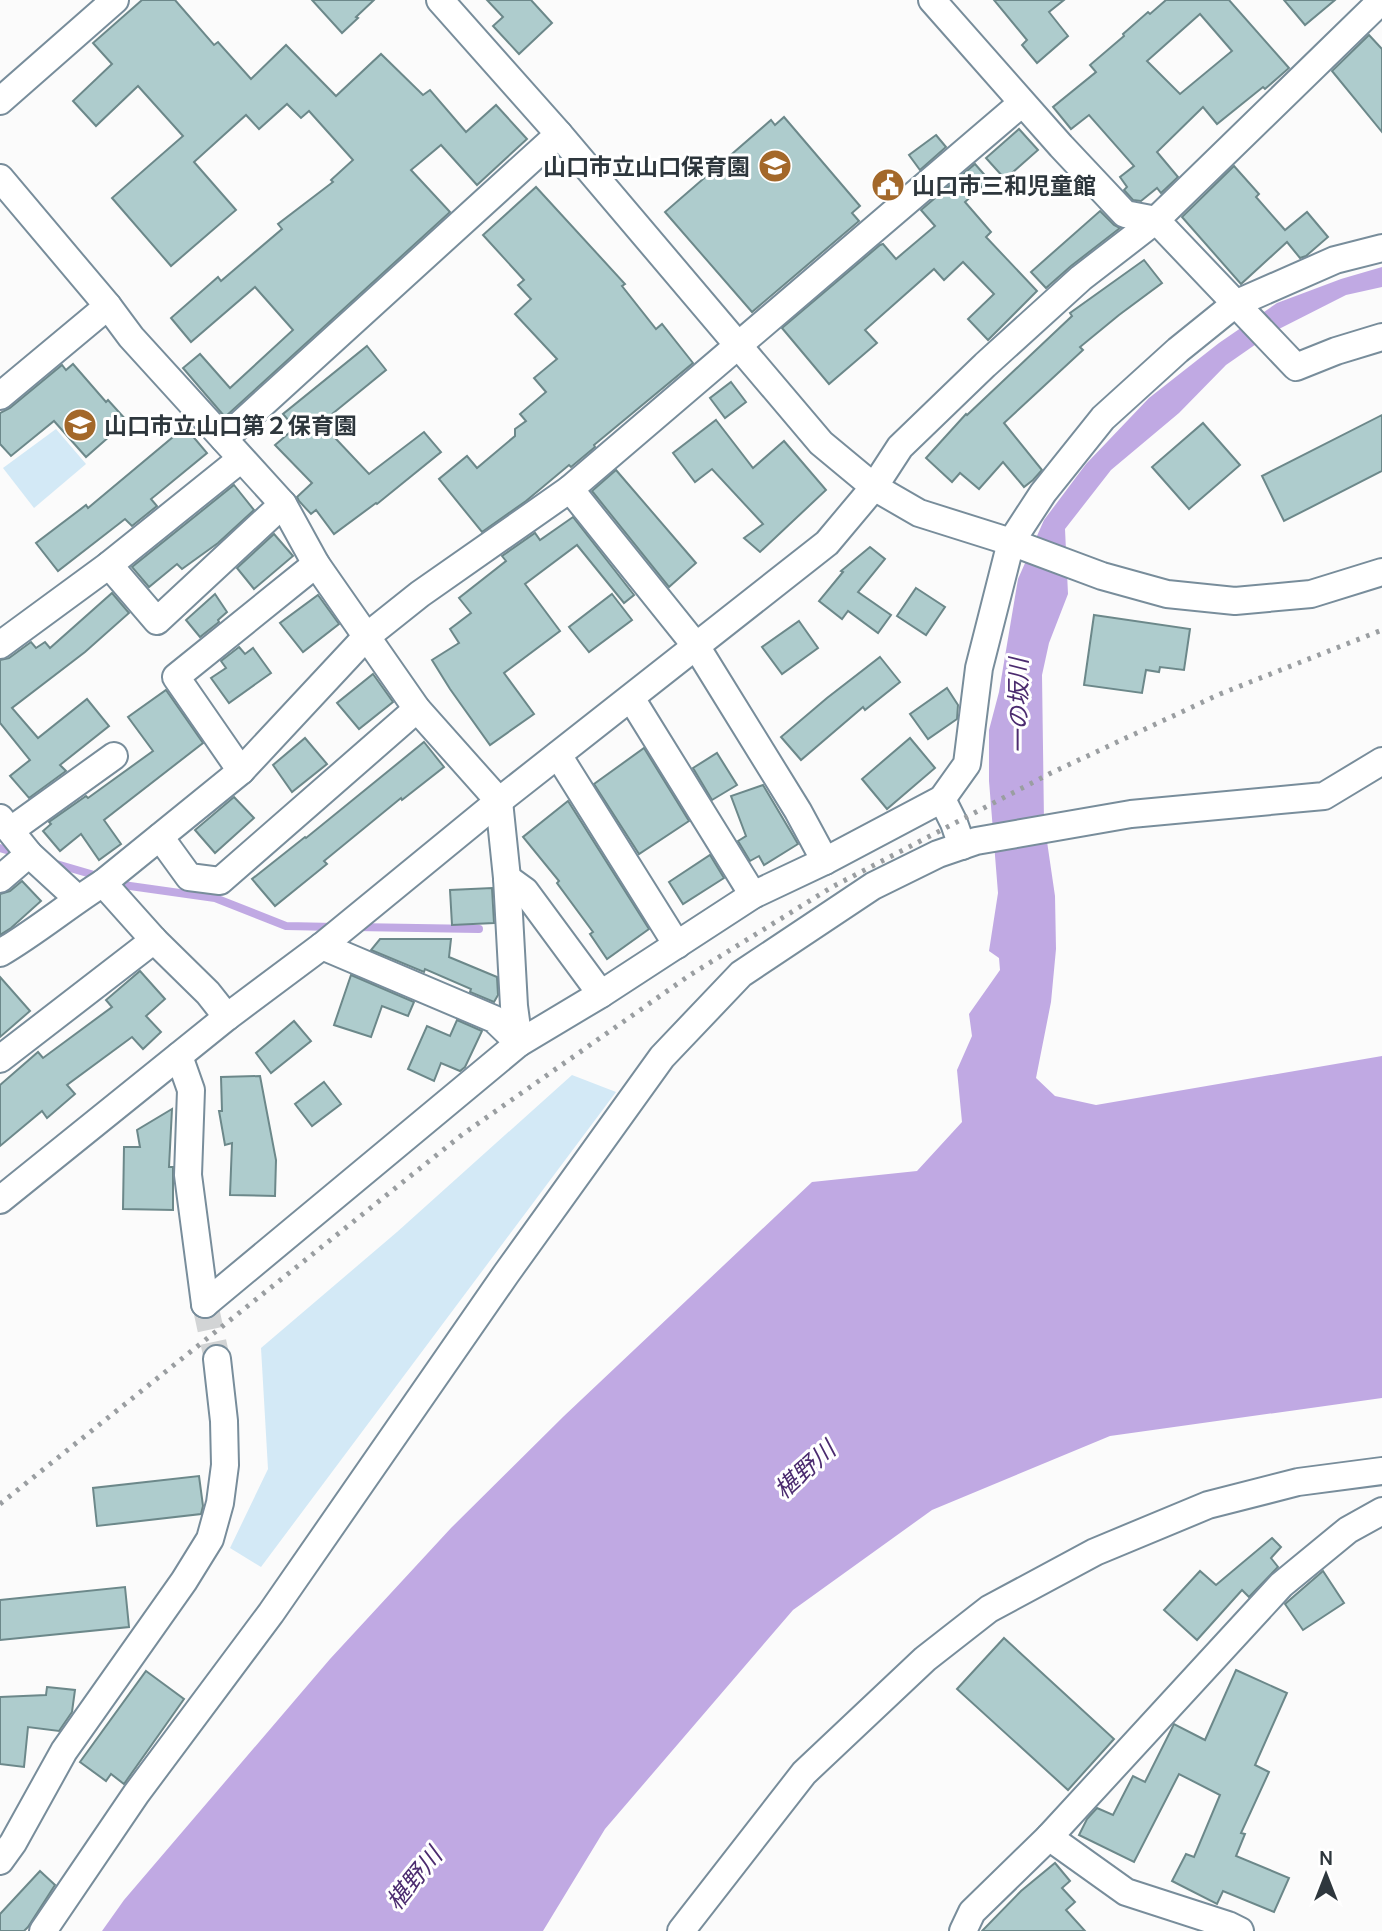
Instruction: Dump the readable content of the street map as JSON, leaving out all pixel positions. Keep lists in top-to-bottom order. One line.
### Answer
{"water":["一の坂川","椹野川"],"places":{"school or university":["山口市立山口保育園","山口市立山口第２保育園"],"public building":["山口市三和児童館"]},"north":"top"}
